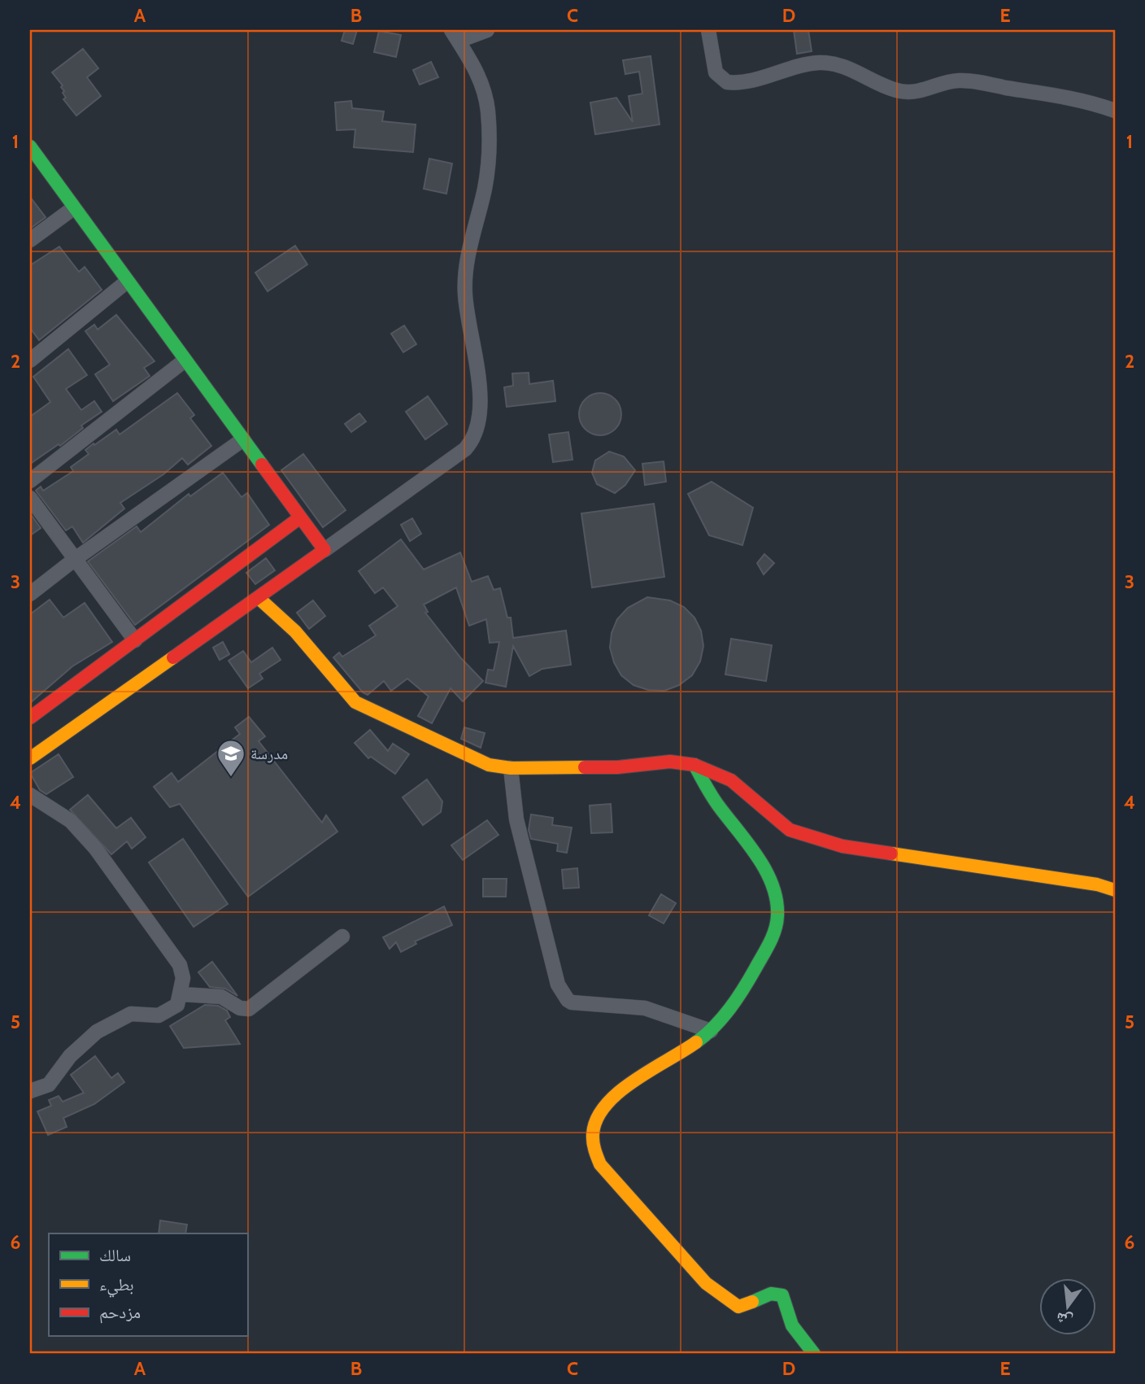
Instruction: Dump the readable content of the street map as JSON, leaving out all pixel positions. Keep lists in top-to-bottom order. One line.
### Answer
{"places":{"school or university":["مدرسة"]},"legend":["سالك","بطيء","مزدحم"],"north":"bottom","grid":{"columns":["A","B","C","D","E"],"rows":["1","2","3","4","5","6"]}}
